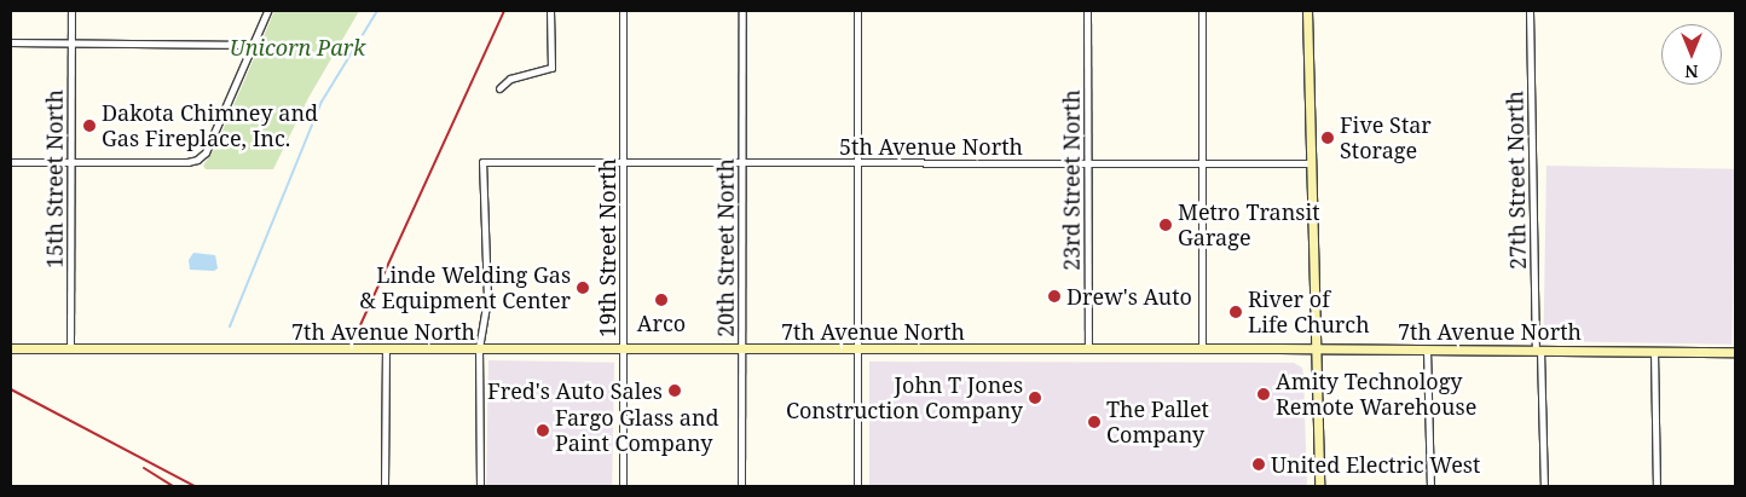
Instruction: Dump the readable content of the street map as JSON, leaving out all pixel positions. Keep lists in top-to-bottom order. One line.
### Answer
{"streets":{"main road":["7th Avenue North"],"street":["5th Avenue North","15th Street North","23rd Street North","27th Street North","19th Street North","20th Street North"]},"crossings":[["5th Avenue North","23rd Street North"],["5th Avenue North","19th Street North"],["5th Avenue North","20th Street North"],["5th Avenue North","7th Avenue North"],["15th Street North","7th Avenue North"],["23rd Street North","7th Avenue North"],["27th Street North","7th Avenue North"],["19th Street North","7th Avenue North"],["20th Street North","7th Avenue North"]],"parks":["Unicorn Park"],"places":["Dakota Chimney and Gas Fireplace, Inc.","Five Star Storage","Metro Transit Garage","Linde Welding Gas & Equipment Center","Drew's Auto","Arco","River of Life Church","Fred's Auto Sales","Amity Technology Remote Warehouse","John T Jones Construction Company","The Pallet Company","Fargo Glass and Paint Company","United Electric West"],"north":"bottom"}
